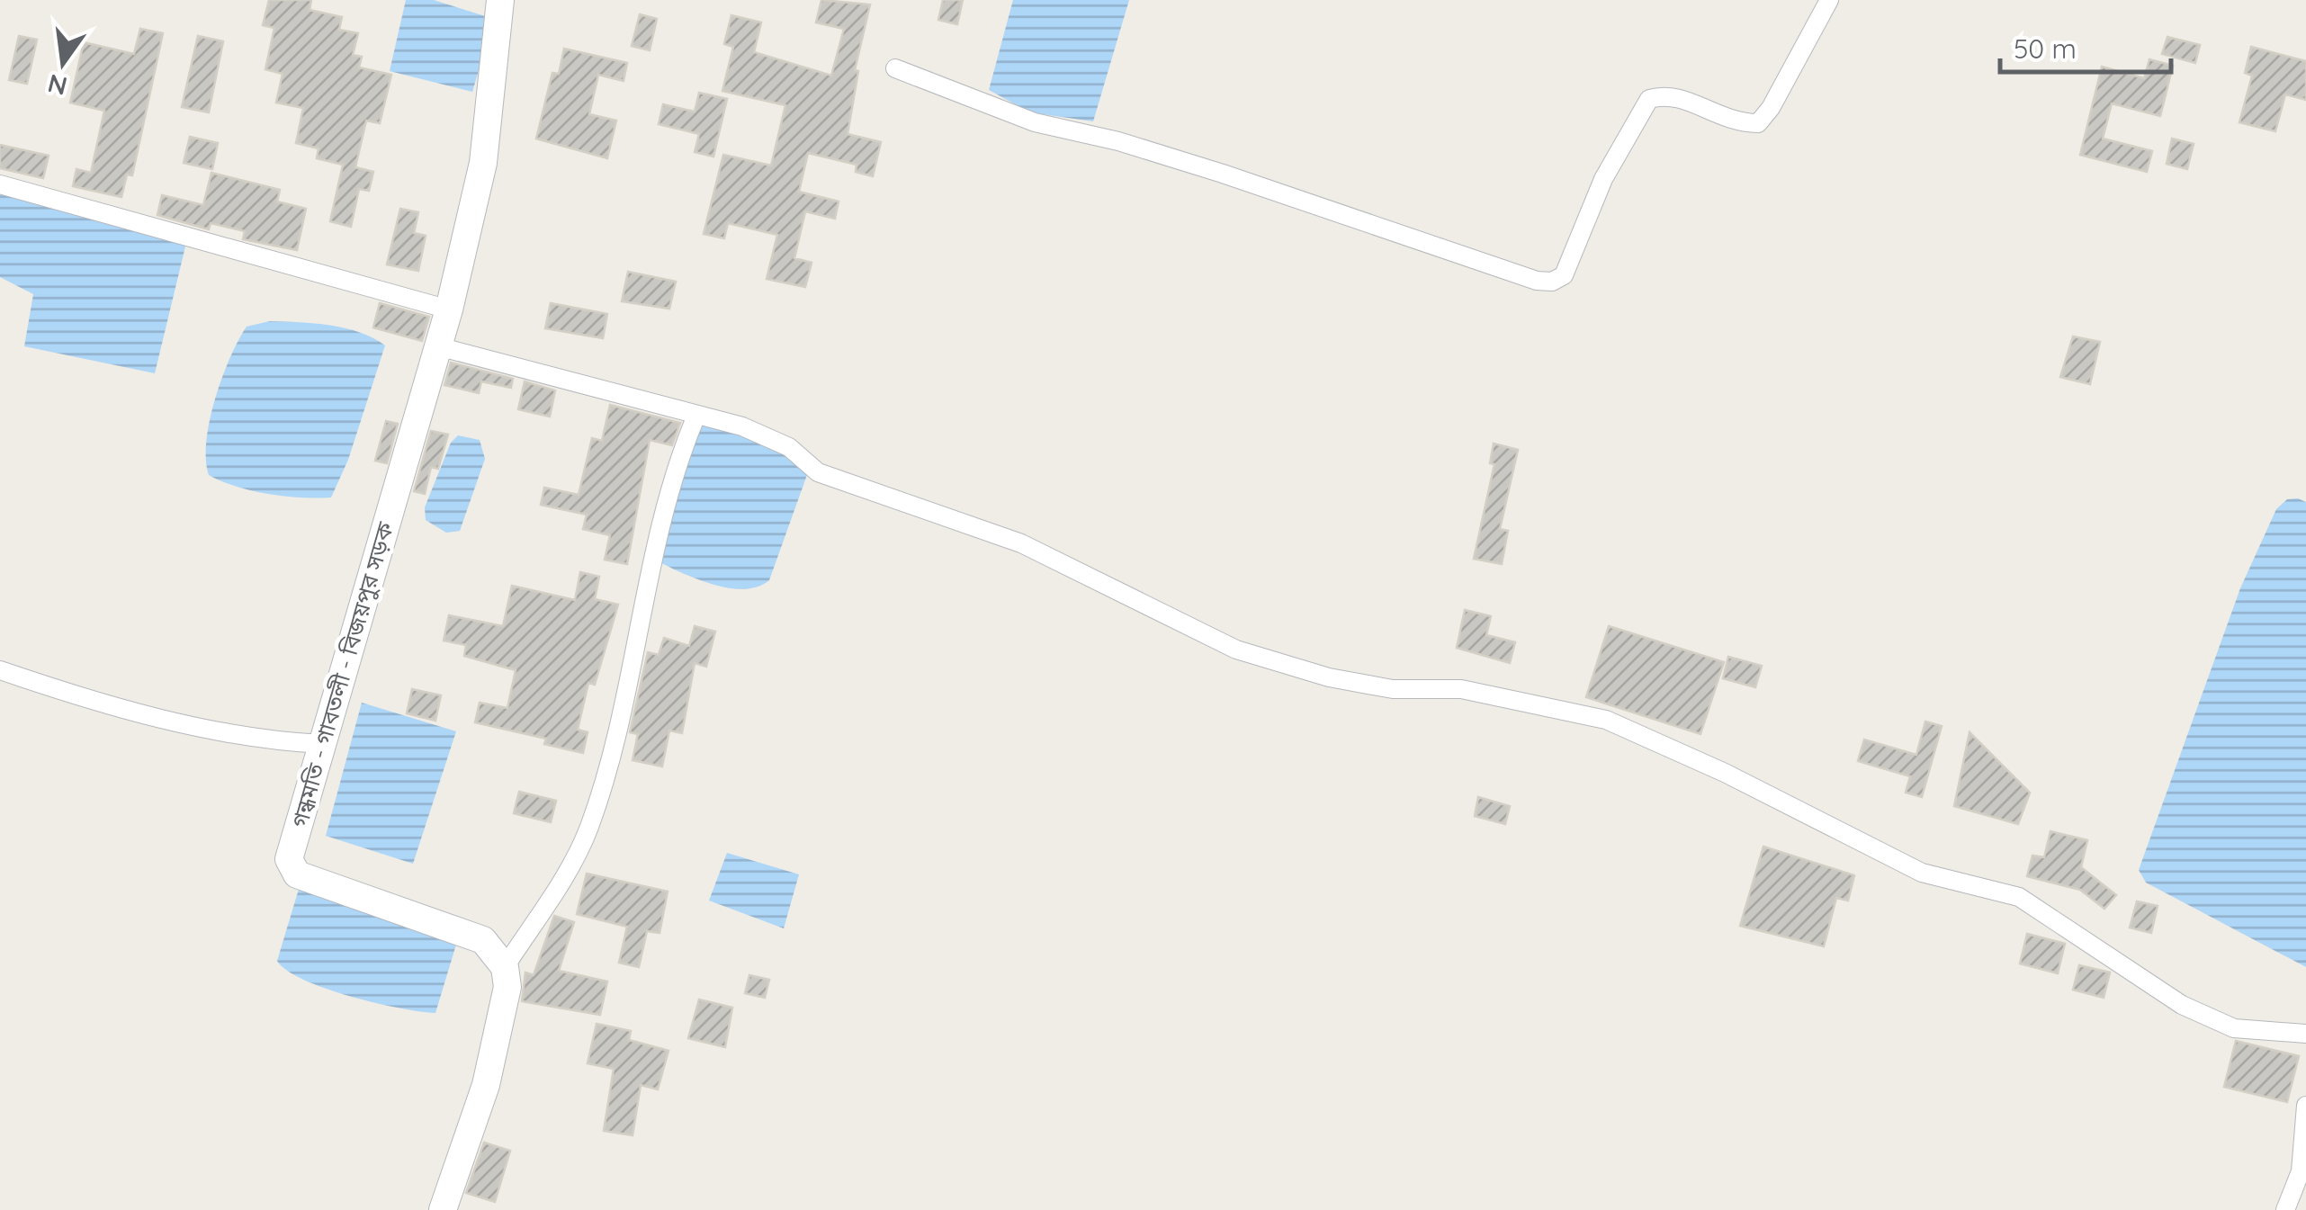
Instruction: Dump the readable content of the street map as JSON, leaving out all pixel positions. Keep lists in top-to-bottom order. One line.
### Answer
{"streets":{"main road":["গন্ধমতি - গাবতলী - বিজয়পুর সড়ক"]},"scale_bar":"50 m","north":"bottom"}
